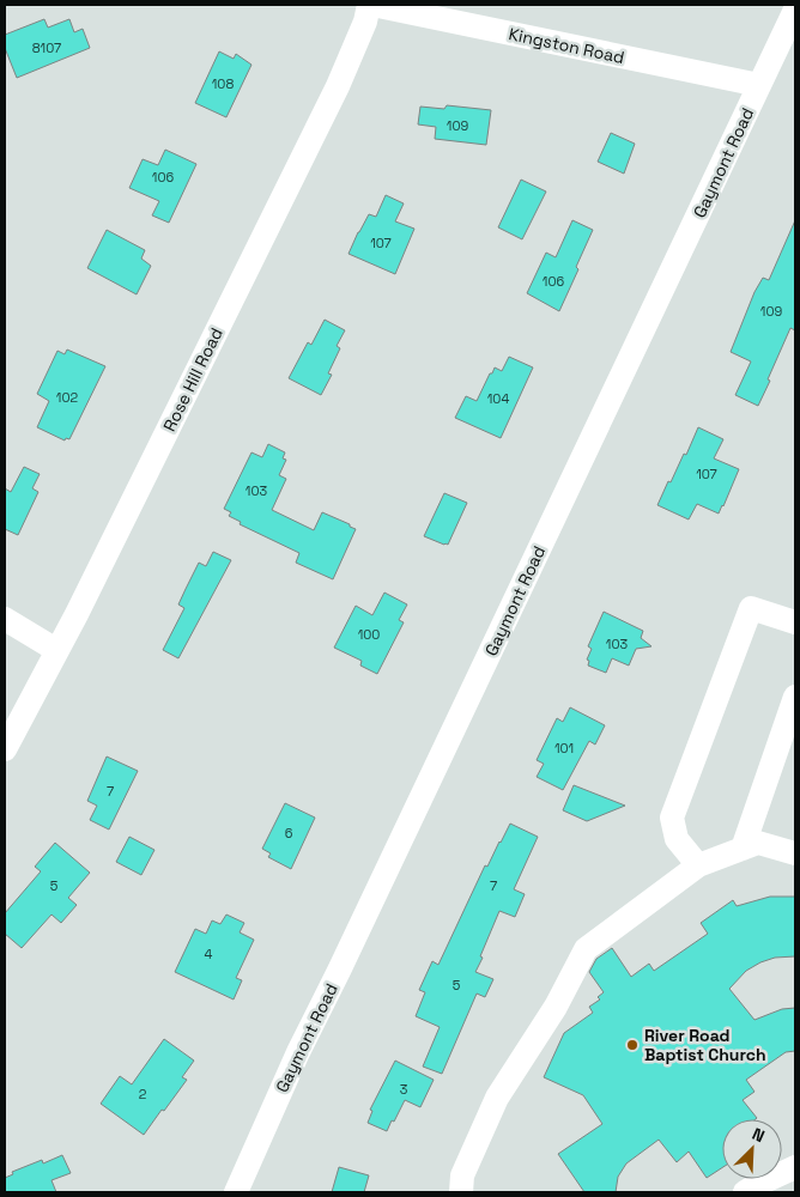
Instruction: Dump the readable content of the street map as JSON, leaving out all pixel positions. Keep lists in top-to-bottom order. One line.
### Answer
{"streets":{"street":["Kingston Road","Gaymont Road","Rose Hill Road"]},"crossings":[["Kingston Road","Gaymont Road"],["Kingston Road","Rose Hill Road"]],"places":["River Road Baptist Church"],"house_numbers":["8107","108","109","106","107","106","109","102","104","107","103","100","103","101","7","6","5","7","4","5","3","2"],"north":"top right"}
